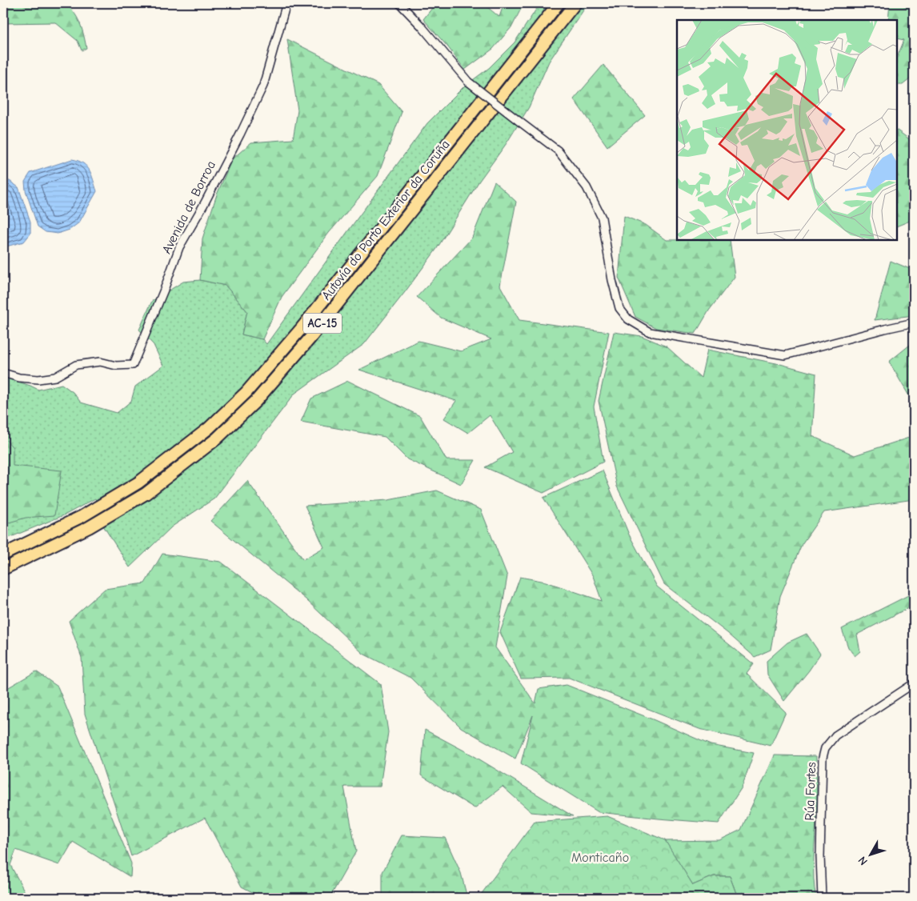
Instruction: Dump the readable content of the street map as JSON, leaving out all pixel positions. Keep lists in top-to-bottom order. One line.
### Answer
{"streets":{"highway":["Autovía do Porto Exterior da Coruña","AC-15"],"street":["Avenida de Borroa","Rúa Fortes"]},"parks":["Monticaño"],"north":"bottom left"}
